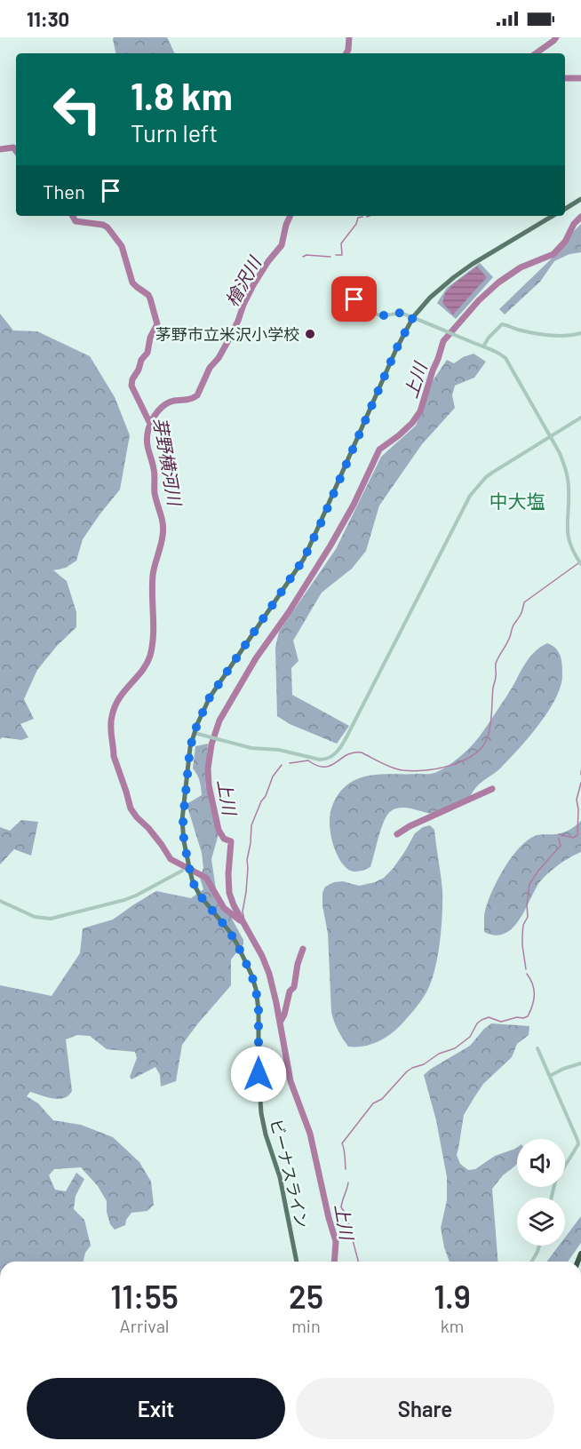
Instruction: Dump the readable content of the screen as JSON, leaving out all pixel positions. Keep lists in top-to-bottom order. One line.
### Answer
{"streets":{"main road":["ビーナスライン"]},"districts":["中大塩"],"water":["檜沢川","上川","芽野横河川"],"places":["茅野市立米沢小学校"],"page":{"status":"11:30","turn":["1.8 km","Turn left"],"then":"Then","eta":["11:55","Arrival","25","min","1.9","km"],"buttons":["Exit","Share"]}}
